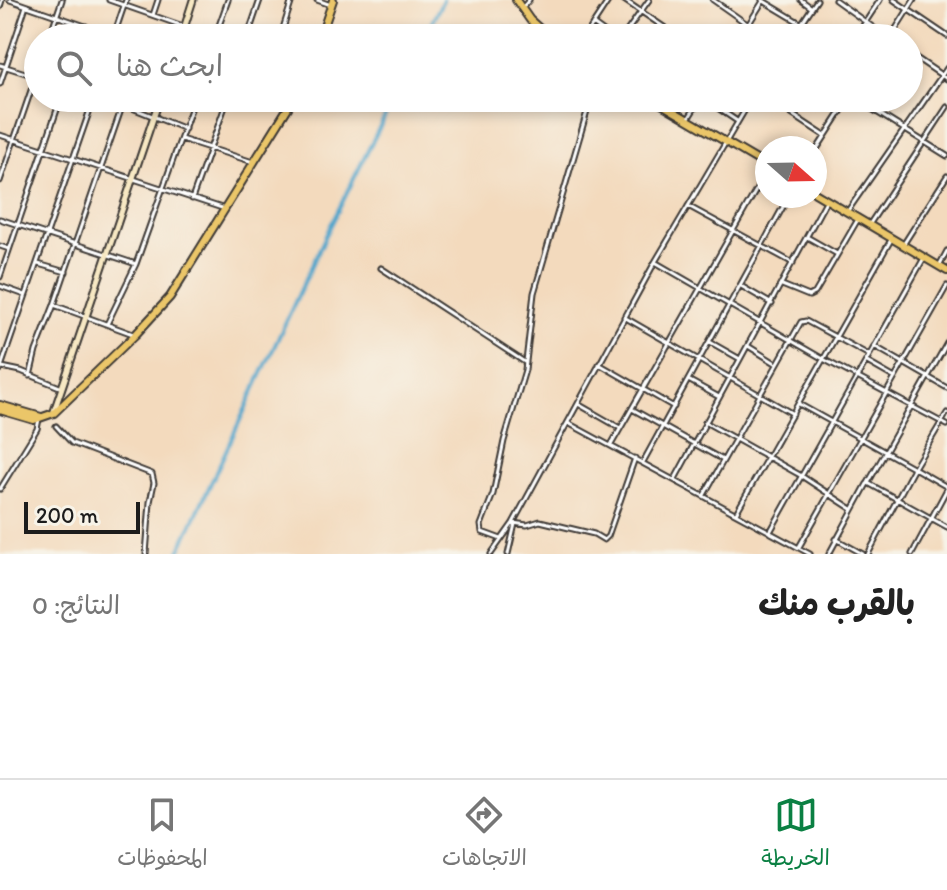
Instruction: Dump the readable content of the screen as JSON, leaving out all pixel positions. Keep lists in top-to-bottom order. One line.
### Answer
{"scale_bar":"200 m","north":"right","page":{"search":"ابحث هنا","scale":"200 m","heading":["بالقرب منك","النتائج: 0"],"nav":["الخريطة","الاتجاهات","المحفوظات"]}}
